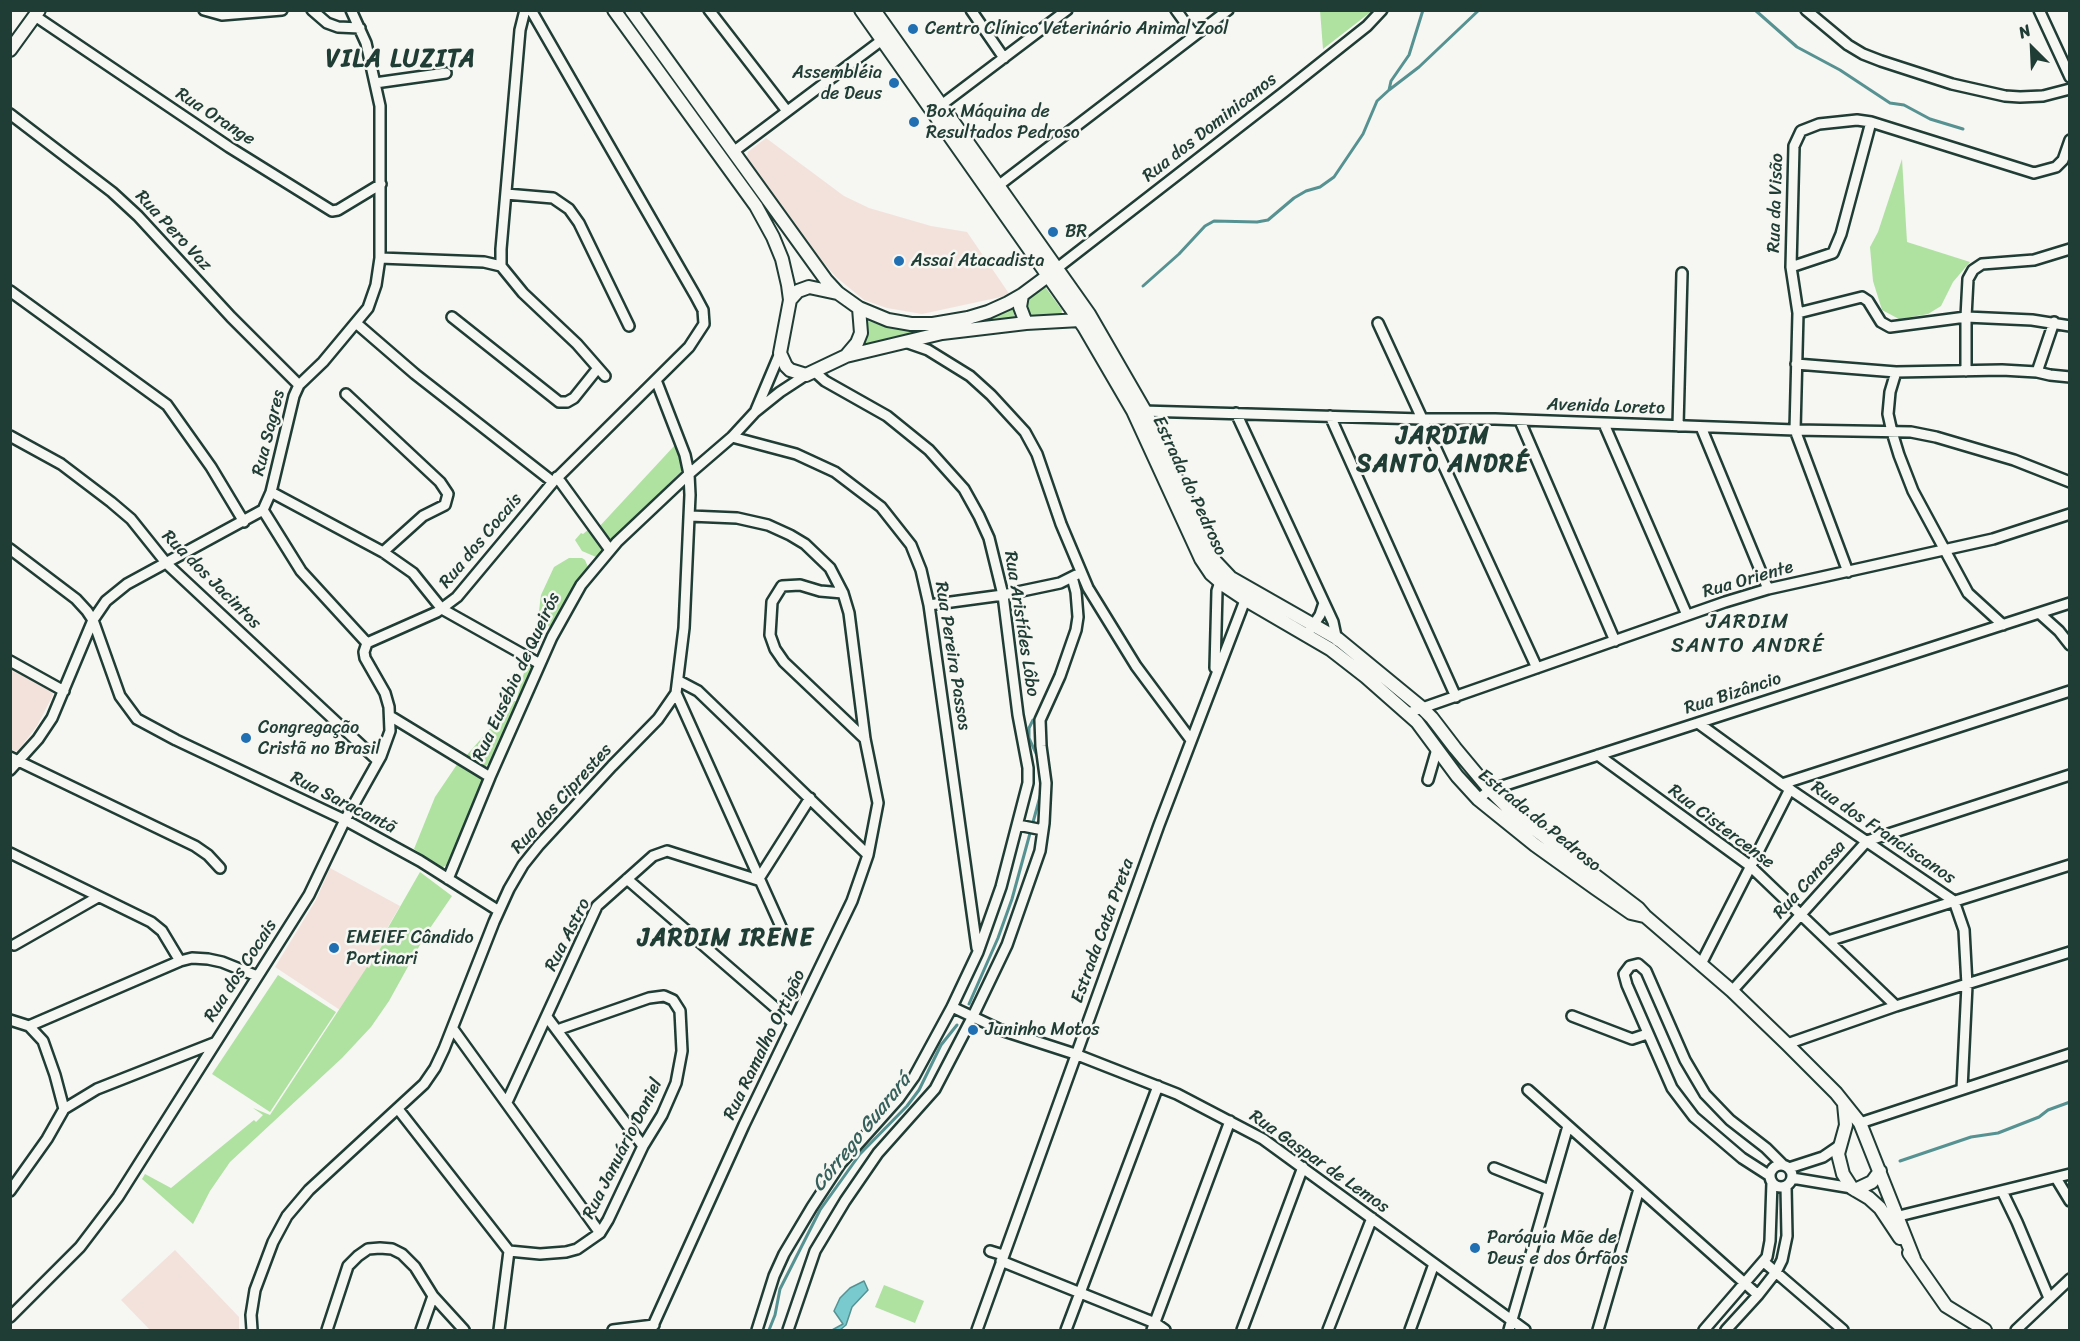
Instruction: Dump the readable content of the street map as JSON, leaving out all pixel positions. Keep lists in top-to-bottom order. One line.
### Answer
{"streets":{"main road":["Estrada do Pedroso","Rua Eusébio de Queirós"],"street":["Rua Orange","Rua dos Dominicanos","Rua da Visão","Rua Pero Vaz","Avenida Loreto","Rua Sagres","Rua dos Cocais","Rua dos Jacintos","Rua Oriente","Rua Aristídes Lôbo","Rua Pereira Passos","Rua Bizâncio","Rua dos Ciprestes","Rua Saracantã","Rua Cistercense","Rua dos Franciscanos","Rua Canossa","Estrada Cata Preta","Rua Astro","Rua Ramalho Ortigão","Rua Januário Daniel","Rua Gaspar de Lemos"]},"crossings":[["Rua Orange","Rua Sagres"],["Rua dos Dominicanos","Estrada do Pedroso"],["Rua da Visão","Avenida Loreto"],["Rua Pero Vaz","Rua Sagres"],["Avenida Loreto","Estrada do Pedroso"],["Estrada do Pedroso","Rua Oriente"],["Estrada do Pedroso","Rua Eusébio de Queirós"],["Estrada do Pedroso","Rua Bizâncio"],["Estrada do Pedroso","Rua Canossa"],["Estrada do Pedroso","Estrada Cata Preta"],["Rua dos Cocais","Rua dos Jacintos"],["Rua dos Cocais","Rua dos Ciprestes"],["Rua dos Cocais","Rua Saracantã"],["Rua Aristídes Lôbo","Rua Pereira Passos"],["Rua Aristídes Lôbo","Rua Eusébio de Queirós"],["Rua Aristídes Lôbo","Rua Gaspar de Lemos"],["Rua Pereira Passos","Rua Eusébio de Queirós"],["Rua Eusébio de Queirós","Rua dos Ciprestes"],["Rua Eusébio de Queirós","Rua Saracantã"],["Rua Bizâncio","Rua Cistercense"],["Rua Bizâncio","Rua dos Franciscanos"],["Rua dos Ciprestes","Rua Saracantã"],["Rua dos Ciprestes","Rua Ramalho Ortigão"],["Rua Cistercense","Rua Canossa"],["Rua dos Franciscanos","Rua Canossa"],["Estrada Cata Preta","Rua Gaspar de Lemos"]],"districts":["VILA LUZITA","JARDIM SANTO ANDRÉ","JARDIM SANTO ANDRÉ","JARDIM IRENE"],"water":["Córrego Guarará"],"places":["Centro Clínico Veterinário Animal Zool","Assembléia de Deus","Box Máquina de Resultados Pedroso","BR","Assaí Atacadista","Congregação Cristã no Brasil","EMEIEF Cândido Portinari","Juninho Motos","Paróquia Mãe de Deus e dos Órfãos"],"north":"top left"}
